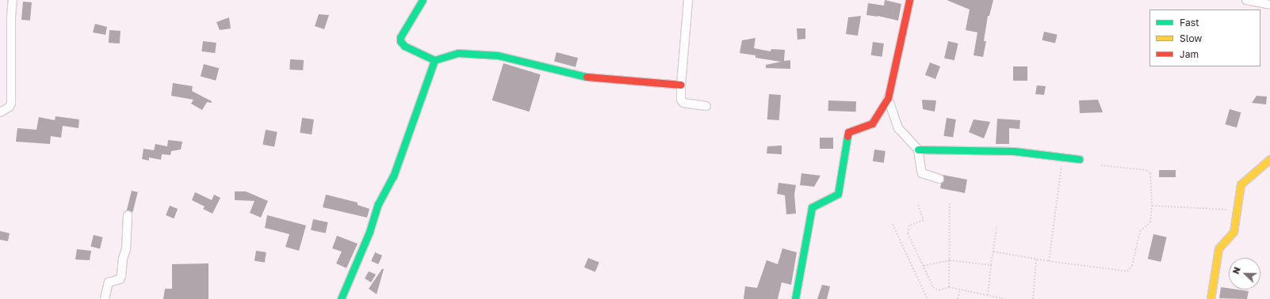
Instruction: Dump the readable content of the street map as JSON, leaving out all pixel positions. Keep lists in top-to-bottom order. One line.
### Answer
{"legend":["Fast","Slow","Jam"],"north":"left"}
